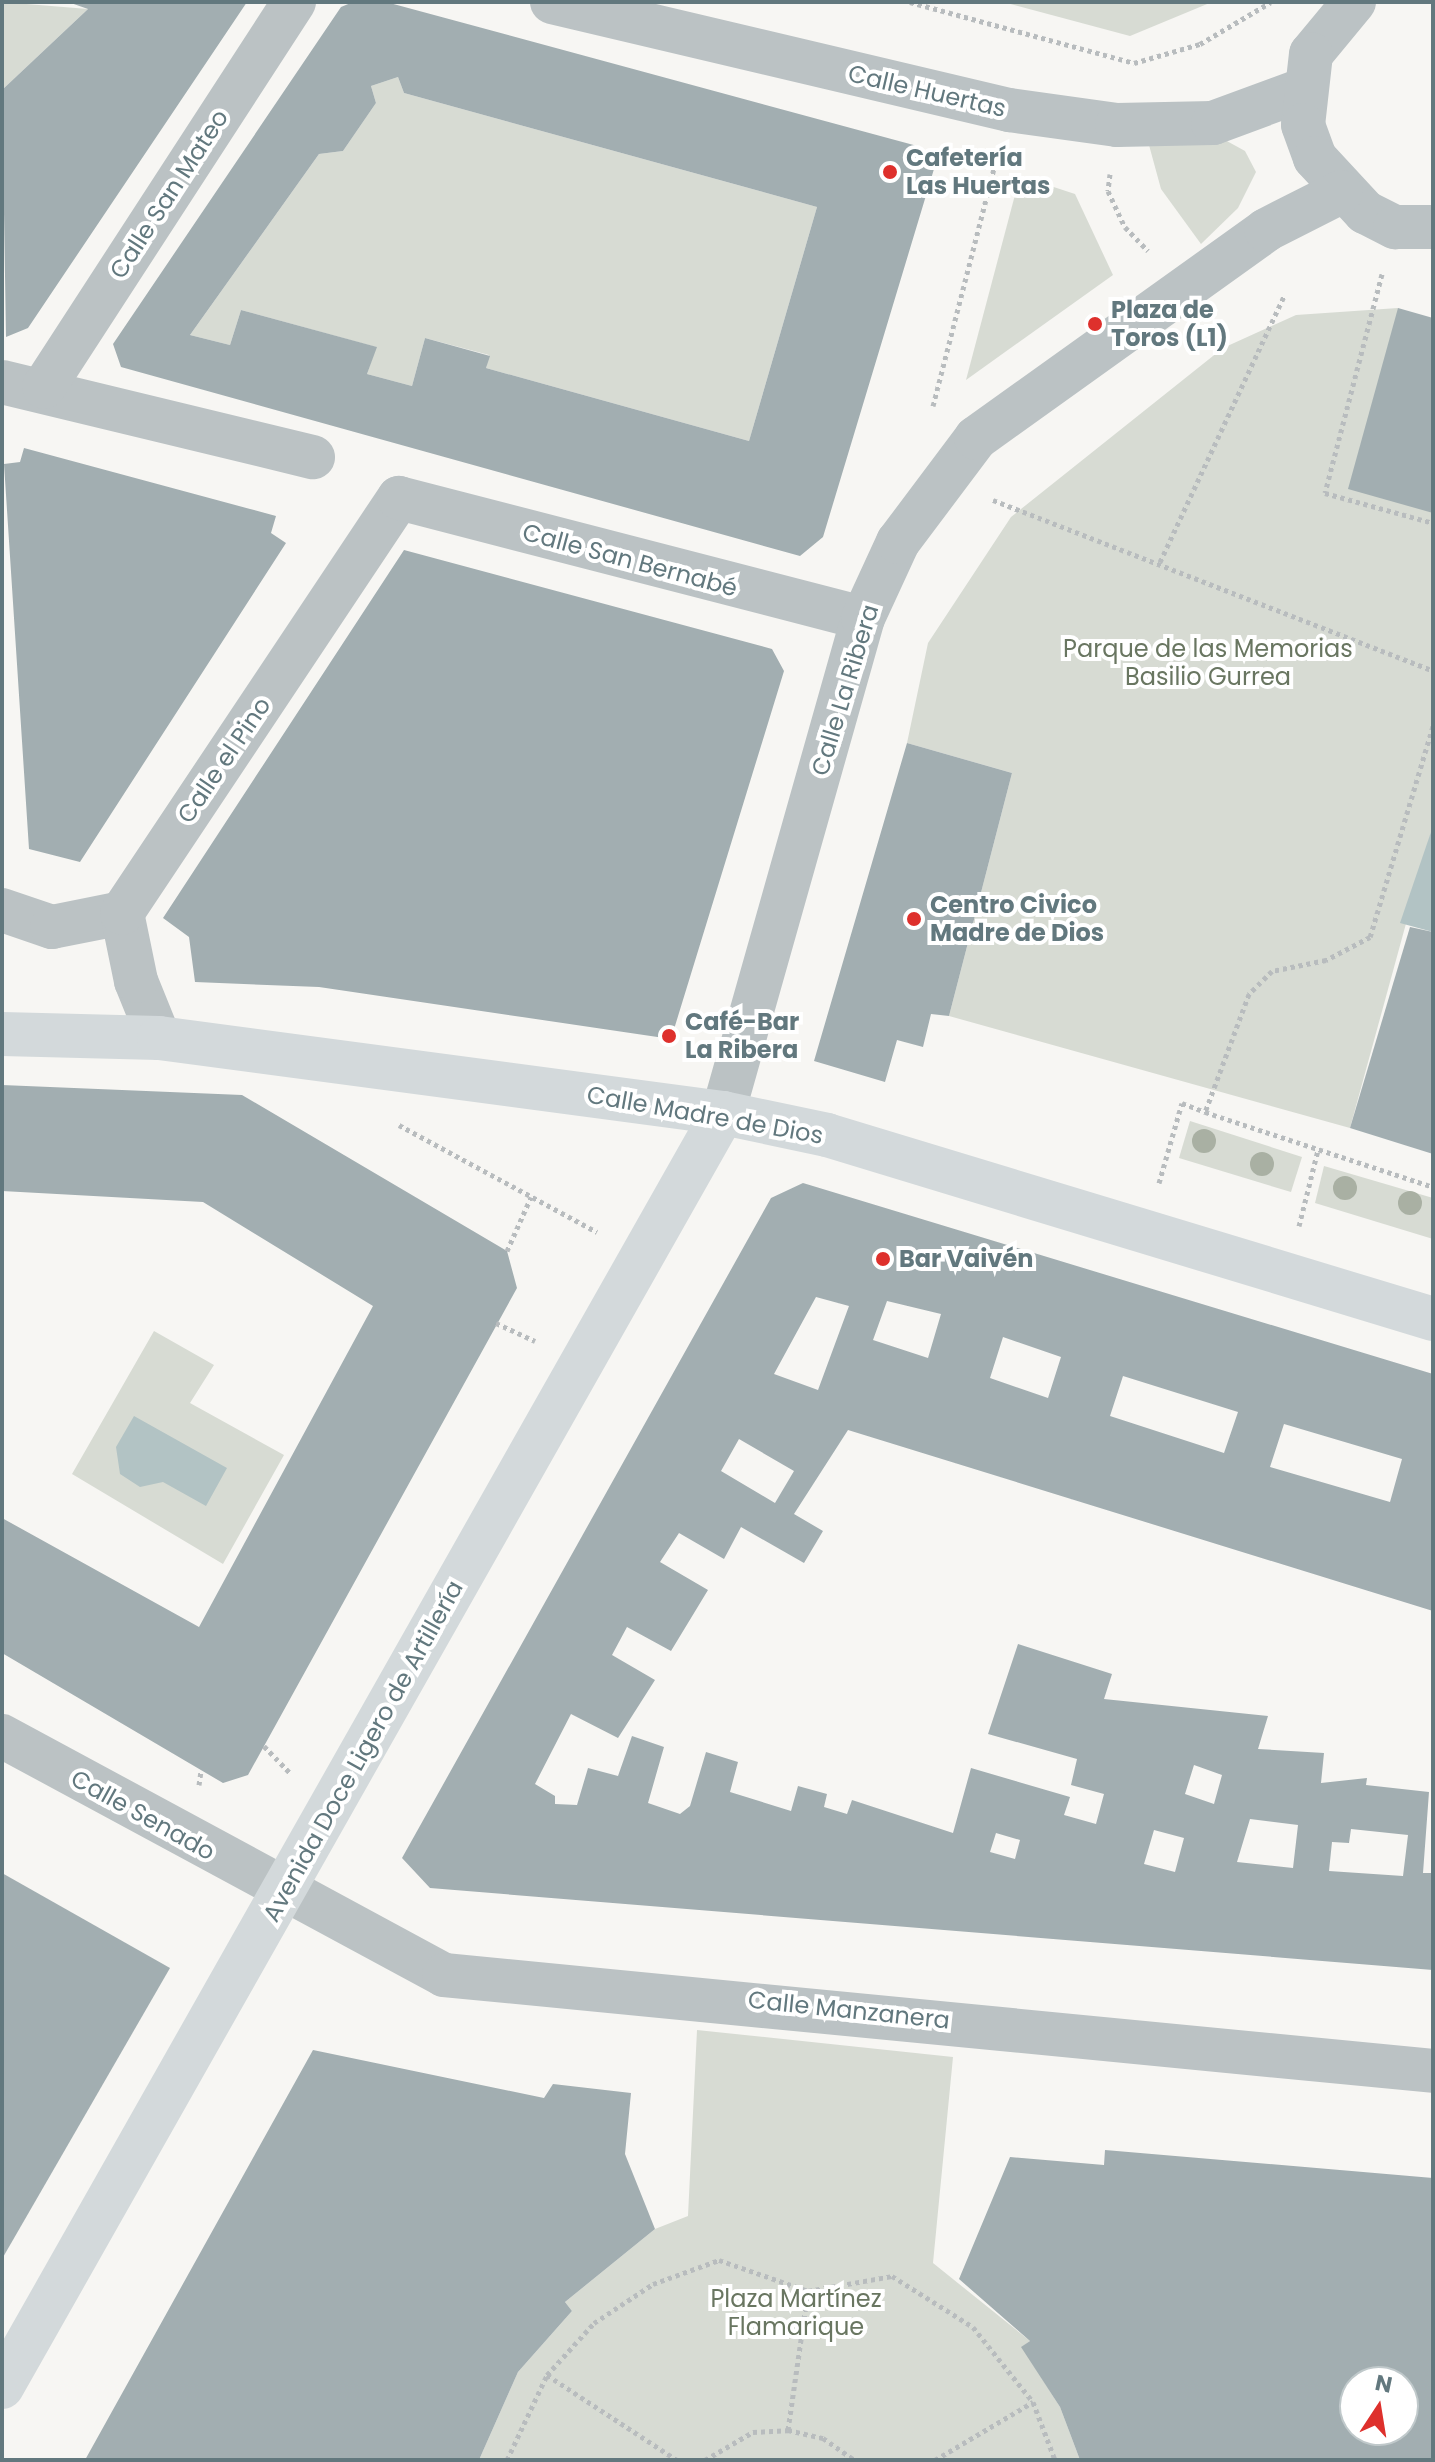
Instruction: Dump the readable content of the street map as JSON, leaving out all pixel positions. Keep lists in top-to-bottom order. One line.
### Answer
{"streets":{"main road":["Calle Madre de Dios","Avenida Doce Ligero de Artillería"],"street":["Calle Huertas","Calle San Mateo","Calle San Bernabé","Calle La Ribera","Calle el Pino","Calle Senado","Calle Manzanera"]},"crossings":[["Calle San Bernabé","Calle La Ribera"],["Calle San Bernabé","Calle el Pino"],["Calle La Ribera","Calle Madre de Dios"],["Calle La Ribera","Avenida Doce Ligero de Artillería"],["Calle Madre de Dios","Avenida Doce Ligero de Artillería"],["Avenida Doce Ligero de Artillería","Calle Senado"],["Avenida Doce Ligero de Artillería","Calle Manzanera"],["Calle Senado","Calle Manzanera"]],"parks":["Parque de las Memorias Basilio Gurrea","Plaza Martínez Flamarique"],"places":["Cafetería Las Huertas","Plaza de Toros (L1)","Centro Civico Madre de Dios","Café-Bar La Ribera","Bar Vaivén"],"north":"top"}
